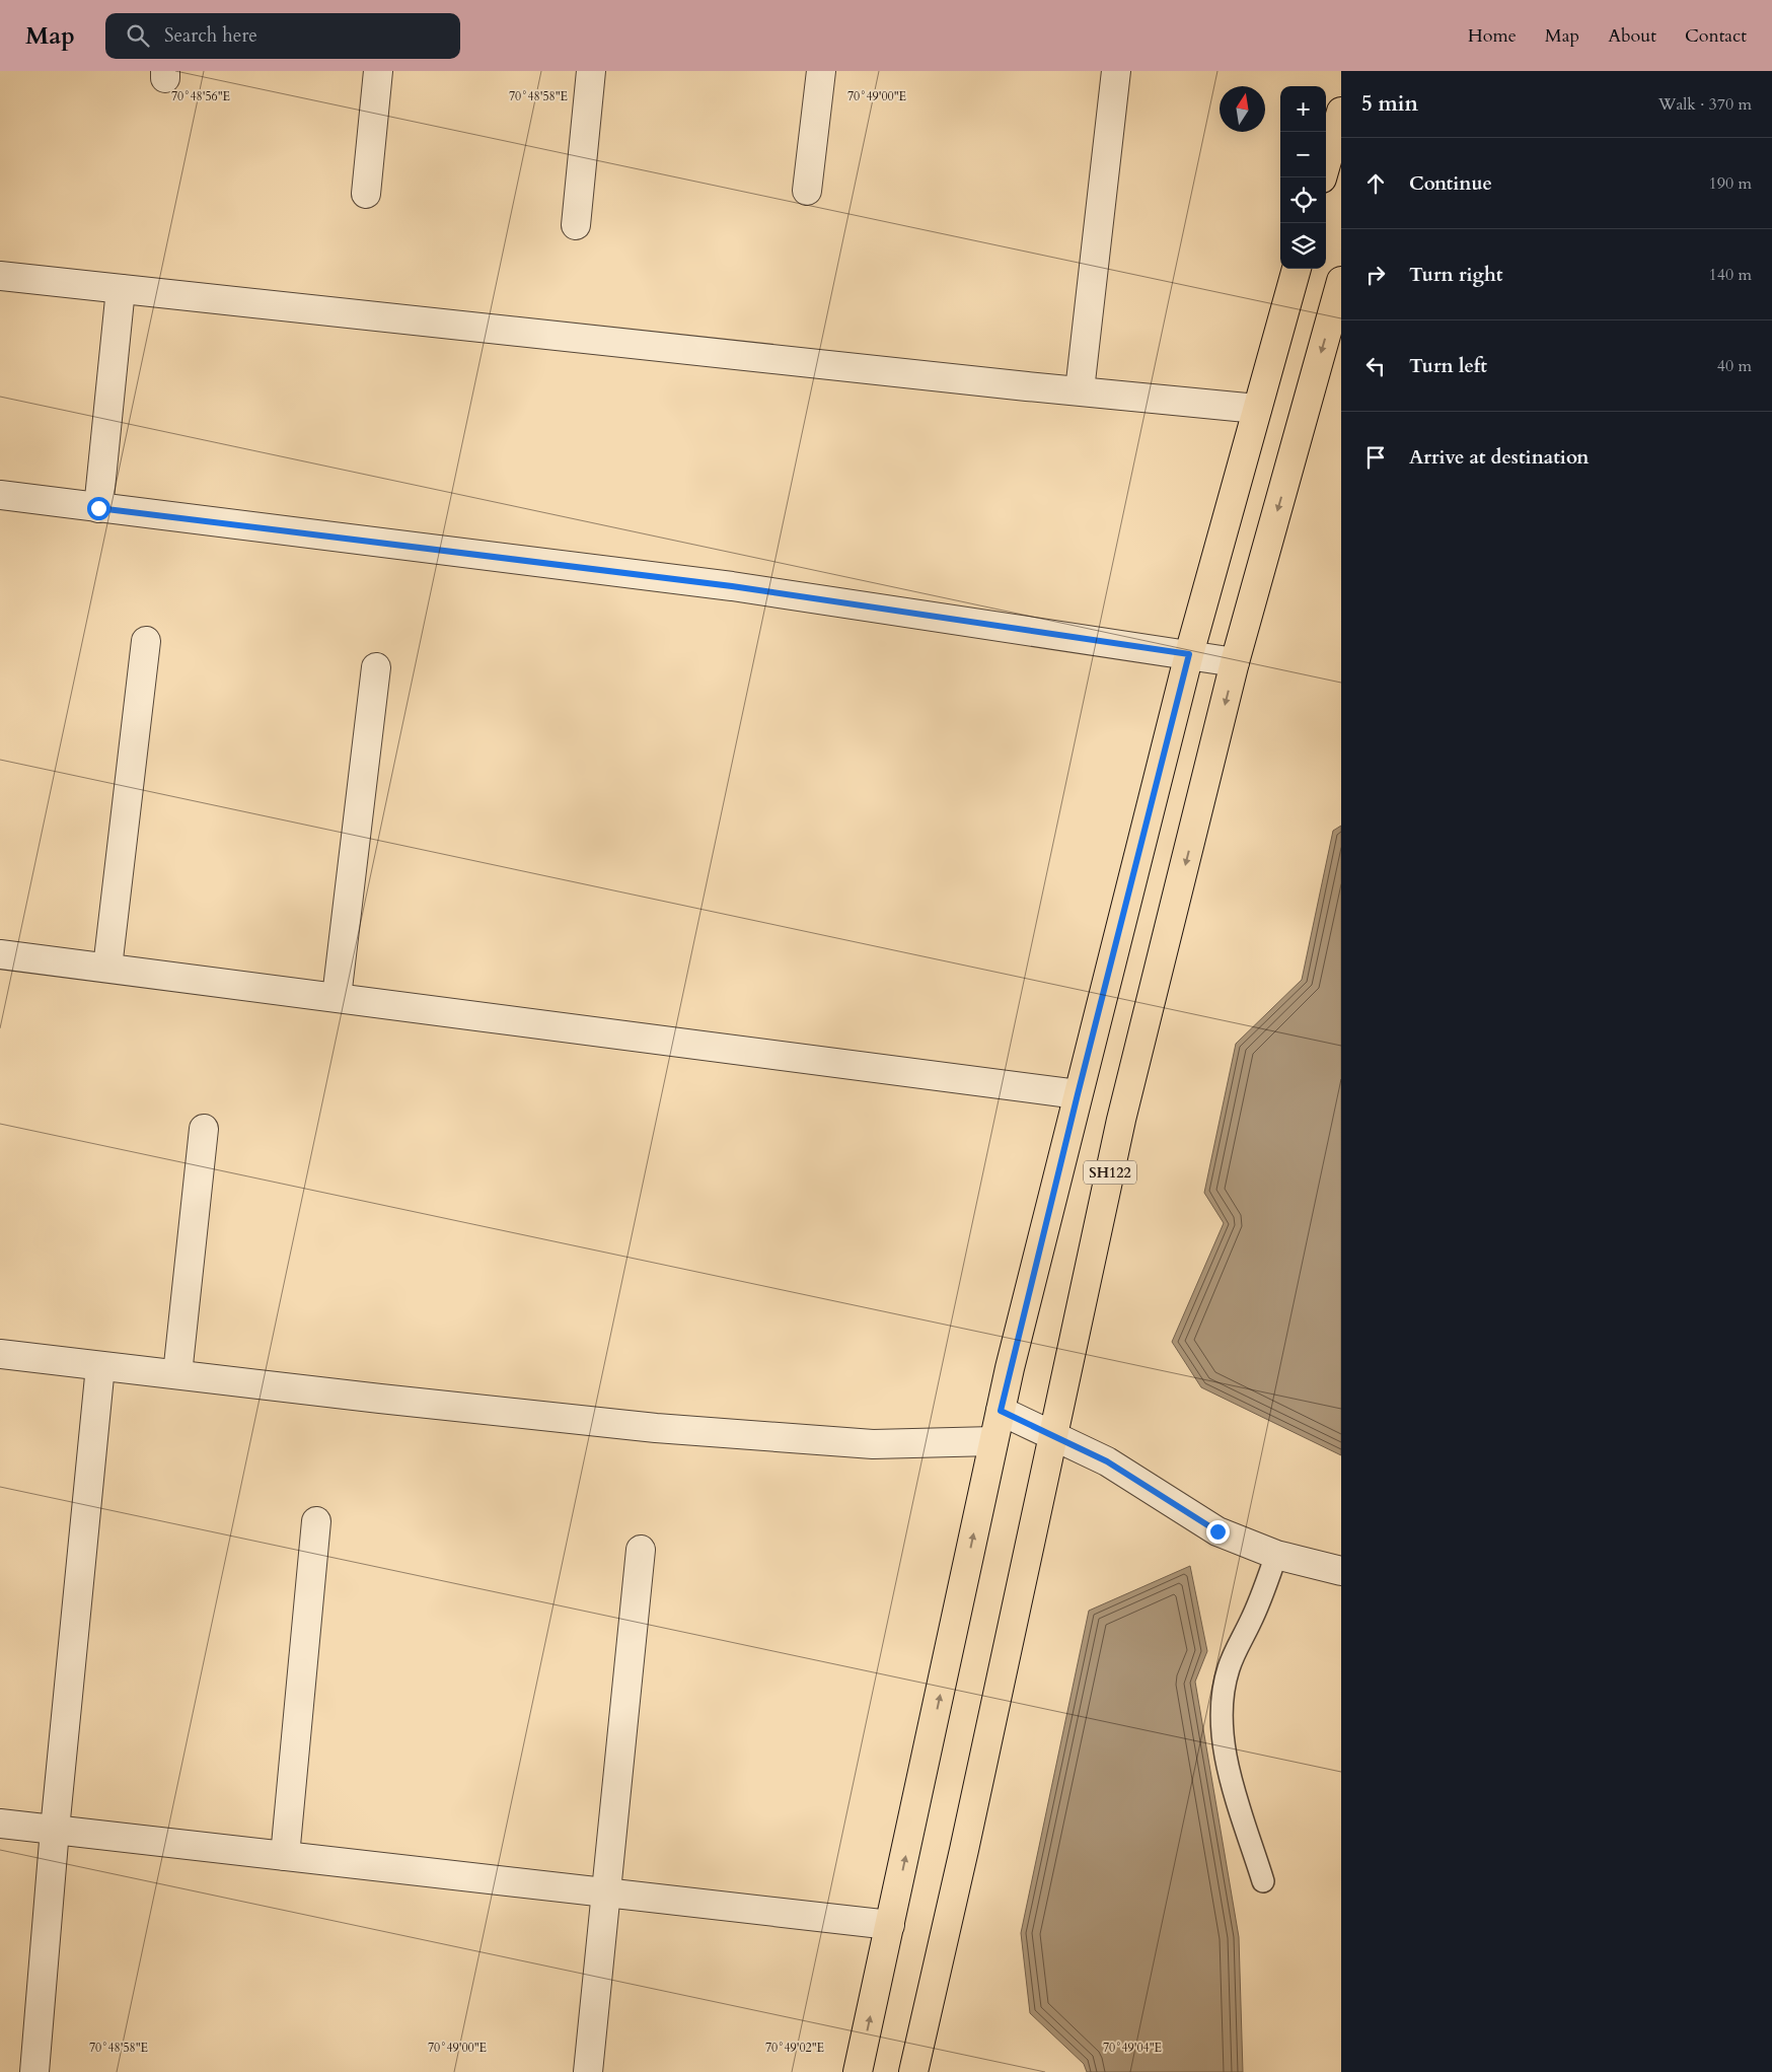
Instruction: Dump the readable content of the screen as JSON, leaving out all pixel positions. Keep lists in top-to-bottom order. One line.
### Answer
{"streets":{"main road":["SH122"]},"north":"top","page":{"header":"Map","search":"Search here","nav":["Home","Map","About","Contact"],"heading":["5 min","Walk · 370 m"],"map_buttons":["+","−"],"list":[["Continue","190 m"],["Turn right","140 m"],["Turn left","40 m"],"Arrive at destination"]},"coordinates":["70°48'56\"E","70°48'58\"E","70°49'00\"E","70°49'02\"E","70°49'04\"E"]}
